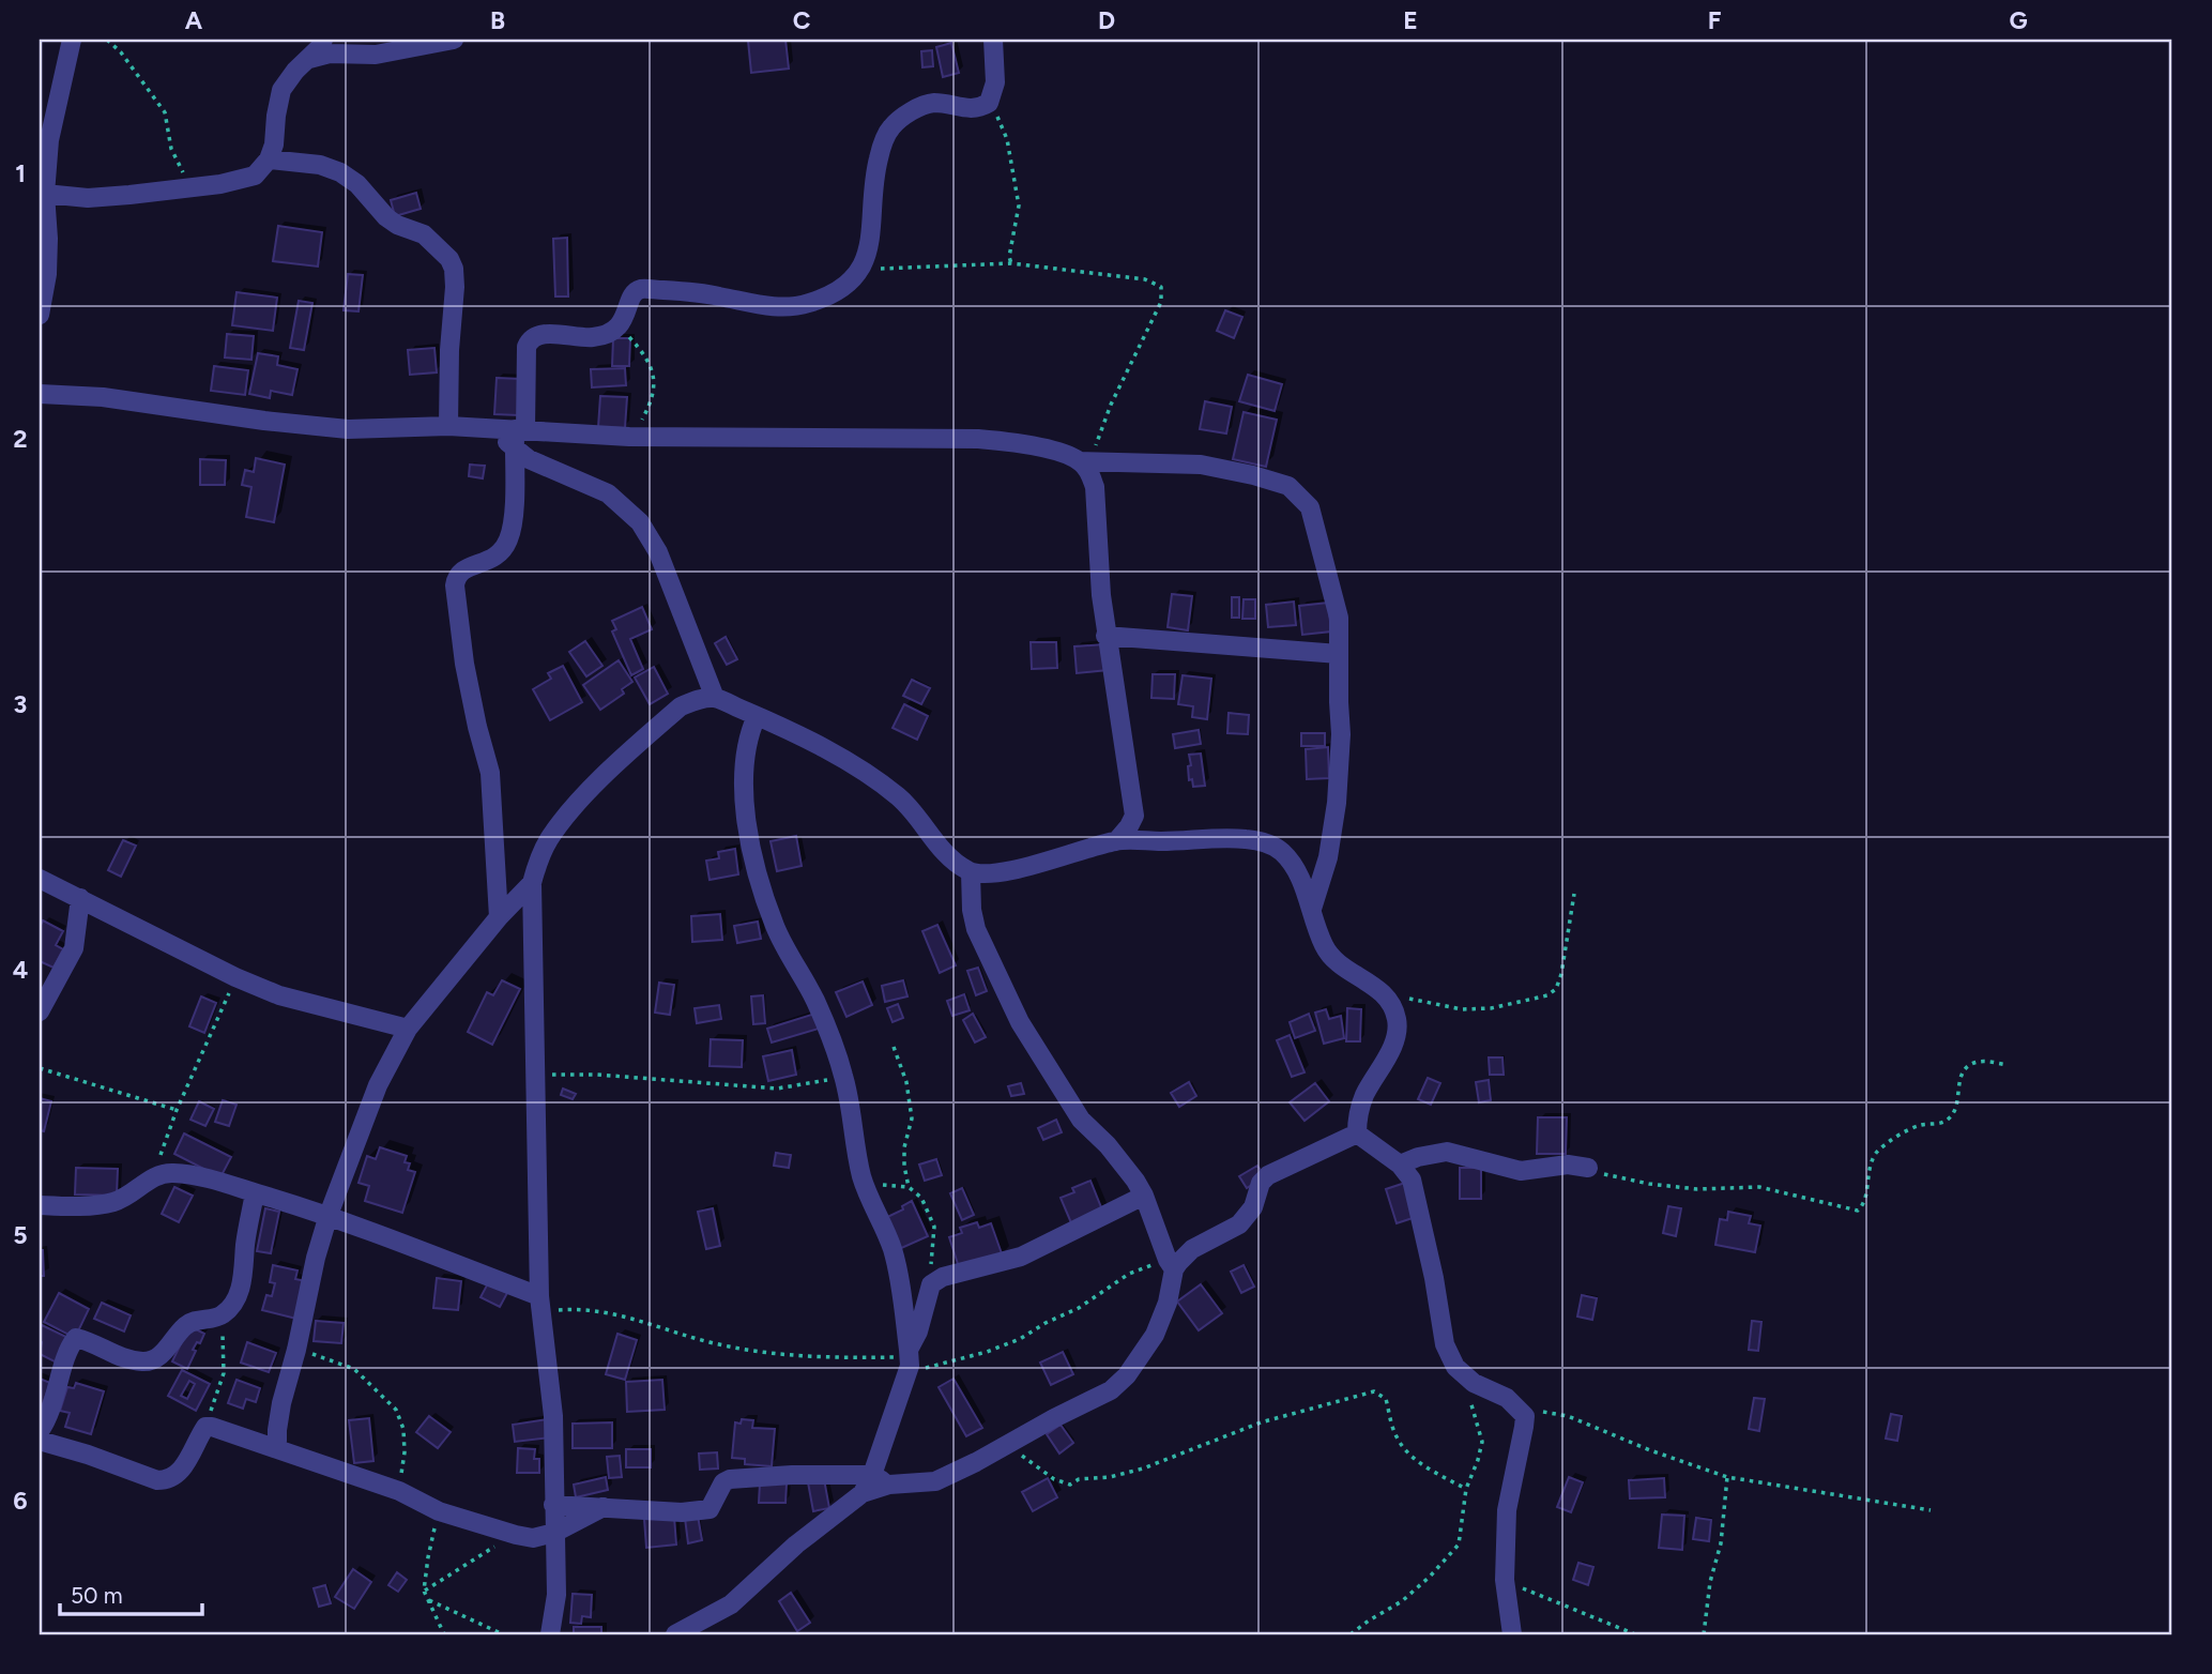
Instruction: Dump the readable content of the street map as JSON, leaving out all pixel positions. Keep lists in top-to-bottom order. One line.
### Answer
{"scale_bar":"50 m","grid":{"columns":["A","B","C","D","E","F","G"],"rows":["1","2","3","4","5","6"]}}
